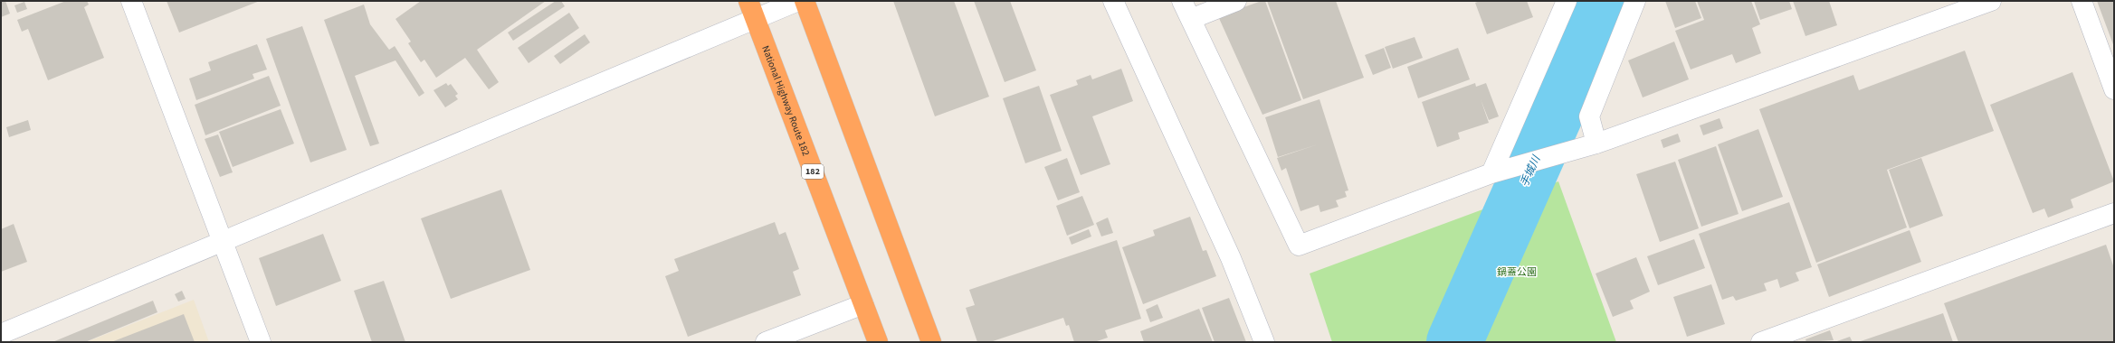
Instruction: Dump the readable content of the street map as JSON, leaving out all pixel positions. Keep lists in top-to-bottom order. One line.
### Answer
{"streets":{"highway":["National Highway Route 182","182"]},"water":["手城川"],"parks":["鍋蓋公園"]}
